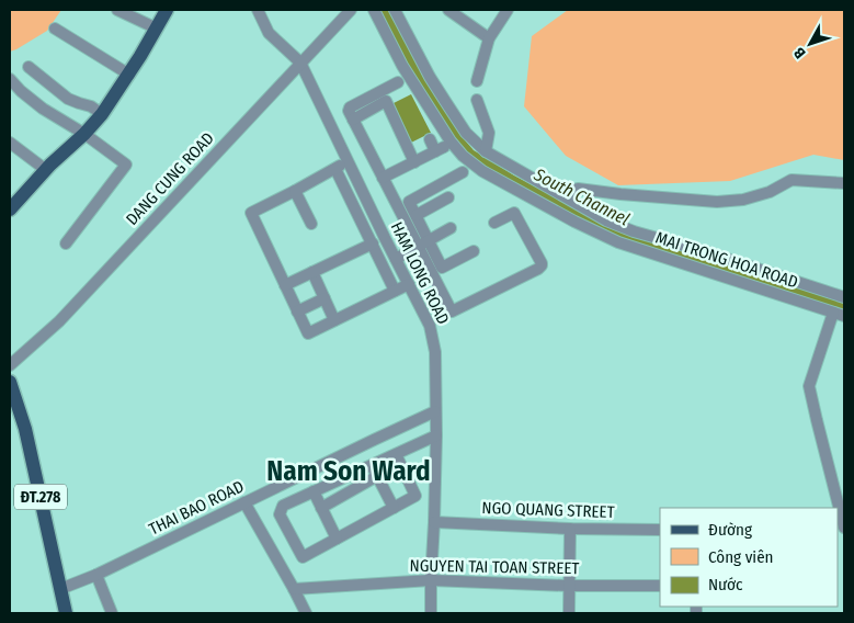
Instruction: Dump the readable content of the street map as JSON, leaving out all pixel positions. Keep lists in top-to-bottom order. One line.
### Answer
{"streets":{"main road":["ĐT.278"],"street":["DANG CUNG ROAD","MAI TRONG HOA ROAD","HAM LONG ROAD","THAI BAO ROAD","NGO QUANG STREET","NGUYEN TAI TOAN STREET"]},"crossings":[["DANG CUNG ROAD","HAM LONG ROAD"],["HAM LONG ROAD","THAI BAO ROAD"],["HAM LONG ROAD","NGO QUANG STREET"],["HAM LONG ROAD","NGUYEN TAI TOAN STREET"],["ĐT.278","THAI BAO ROAD"]],"districts":["Nam Son Ward"],"water":["South Channel"],"legend":["Đường","Công viên","Nước"],"north":"bottom left"}
